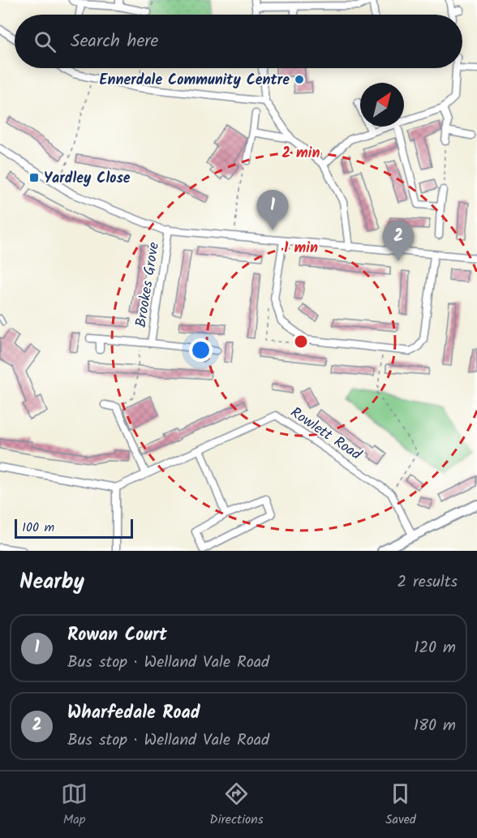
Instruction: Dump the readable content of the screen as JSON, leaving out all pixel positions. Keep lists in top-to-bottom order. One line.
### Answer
{"streets":{"street":["Brookes Grove","Rowlett Road"]},"places":{"other":["Ennerdale Community Centre"],"transit":["Yardley Close"]},"scale_bar":"100 m","north":"top right","page":{"search":"Search here","pins":["1","2"],"scale":"100 m","heading":["Nearby","2 results"],"list":[{"mark":"1","name":"Rowan Court","note":"Bus stop · Welland Vale Road","value":"120 m"},{"mark":"2","name":"Wharfedale Road","note":"Bus stop · Welland Vale Road","value":"180 m"}],"nav":["Map","Directions","Saved"]},"rings":["2 min","1 min"]}
